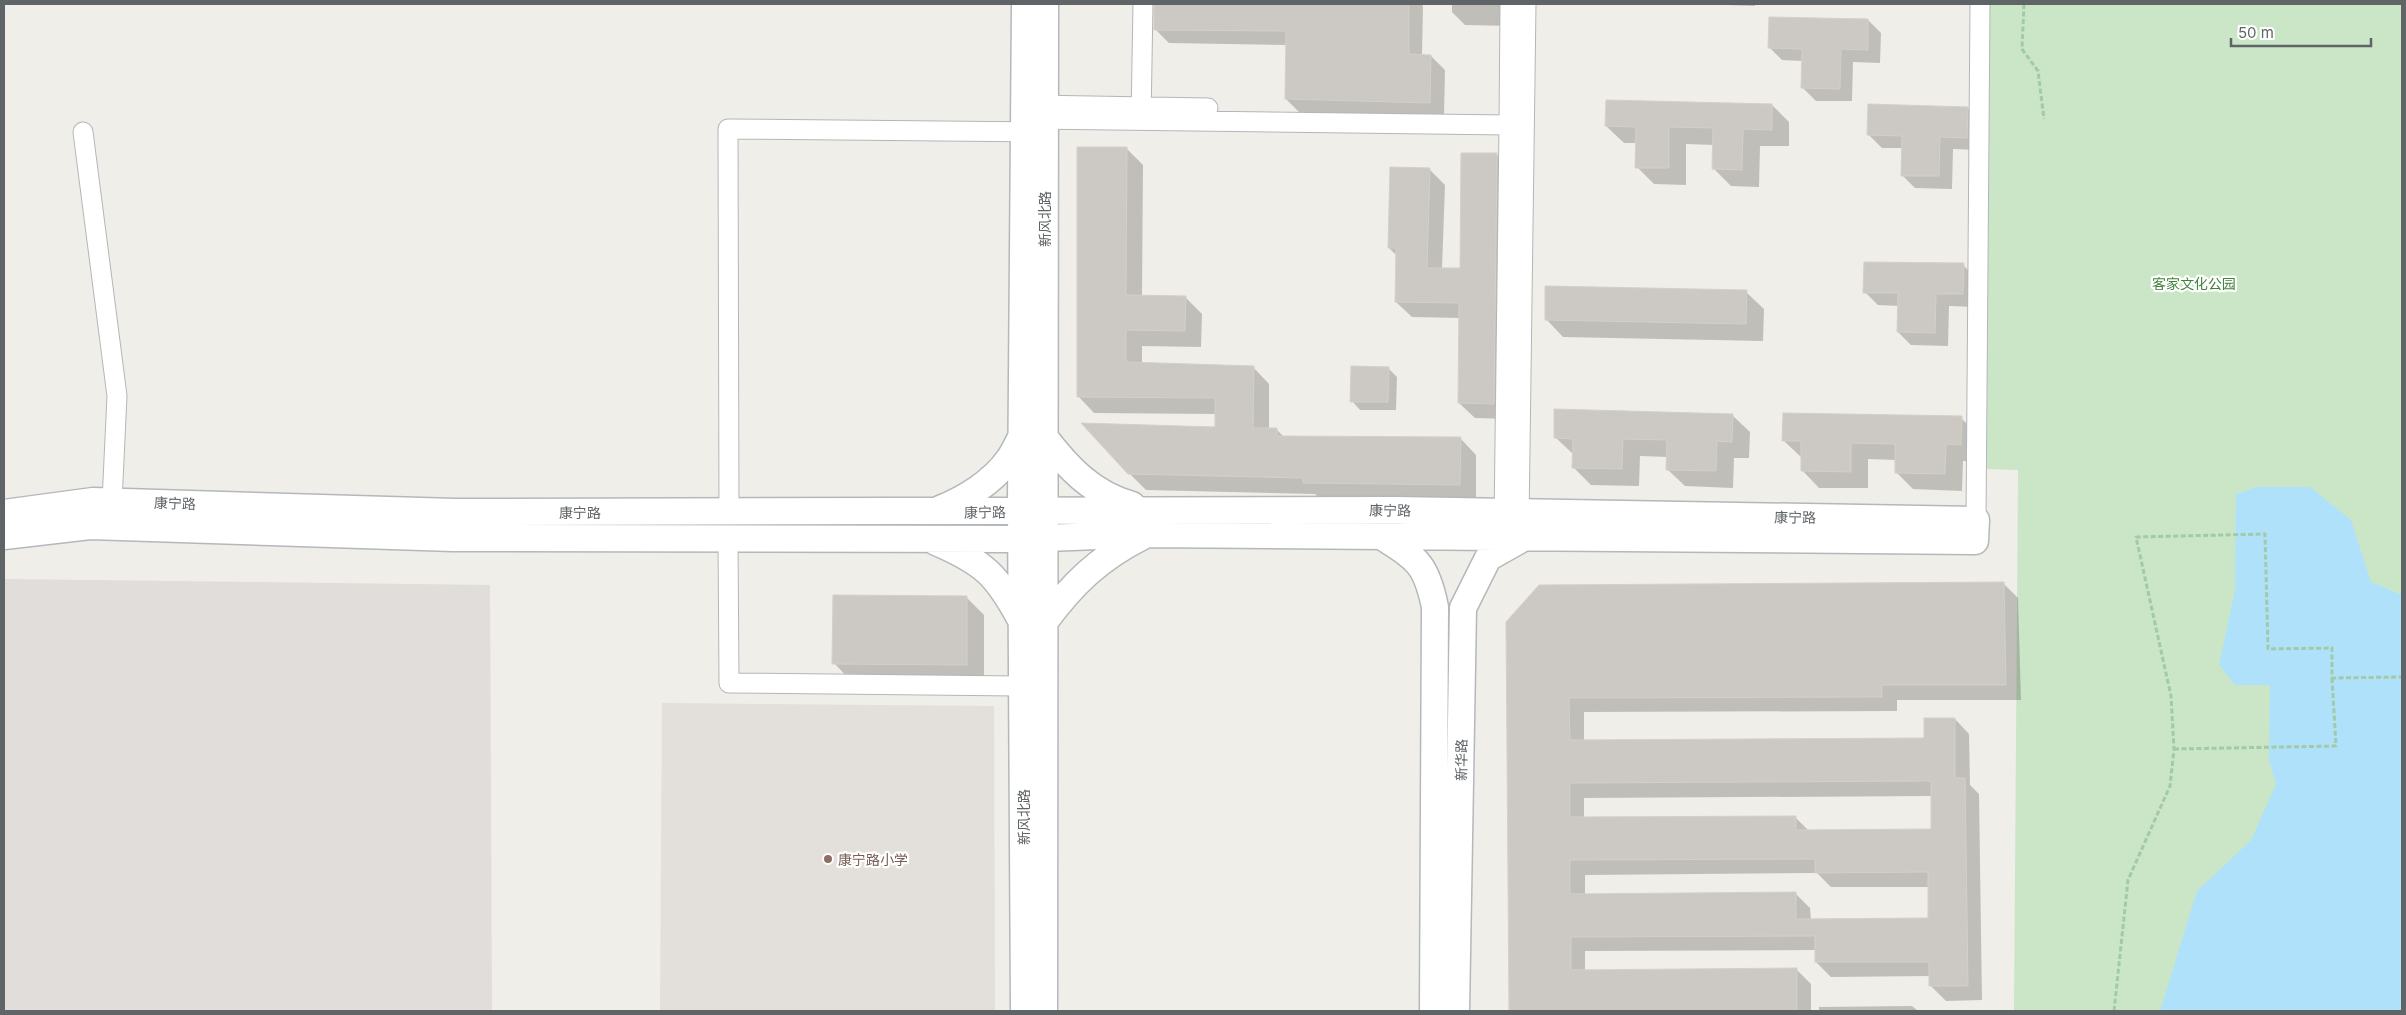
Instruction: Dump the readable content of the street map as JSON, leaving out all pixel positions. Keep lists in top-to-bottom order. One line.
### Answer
{"streets":{"street":["新风北路","康宁路","新华路"]},"crossings":[["新风北路","康宁路"],["康宁路","新华路"]],"parks":["客家文化公园"],"places":["康宁路小学"],"scale_bar":"50 m"}
